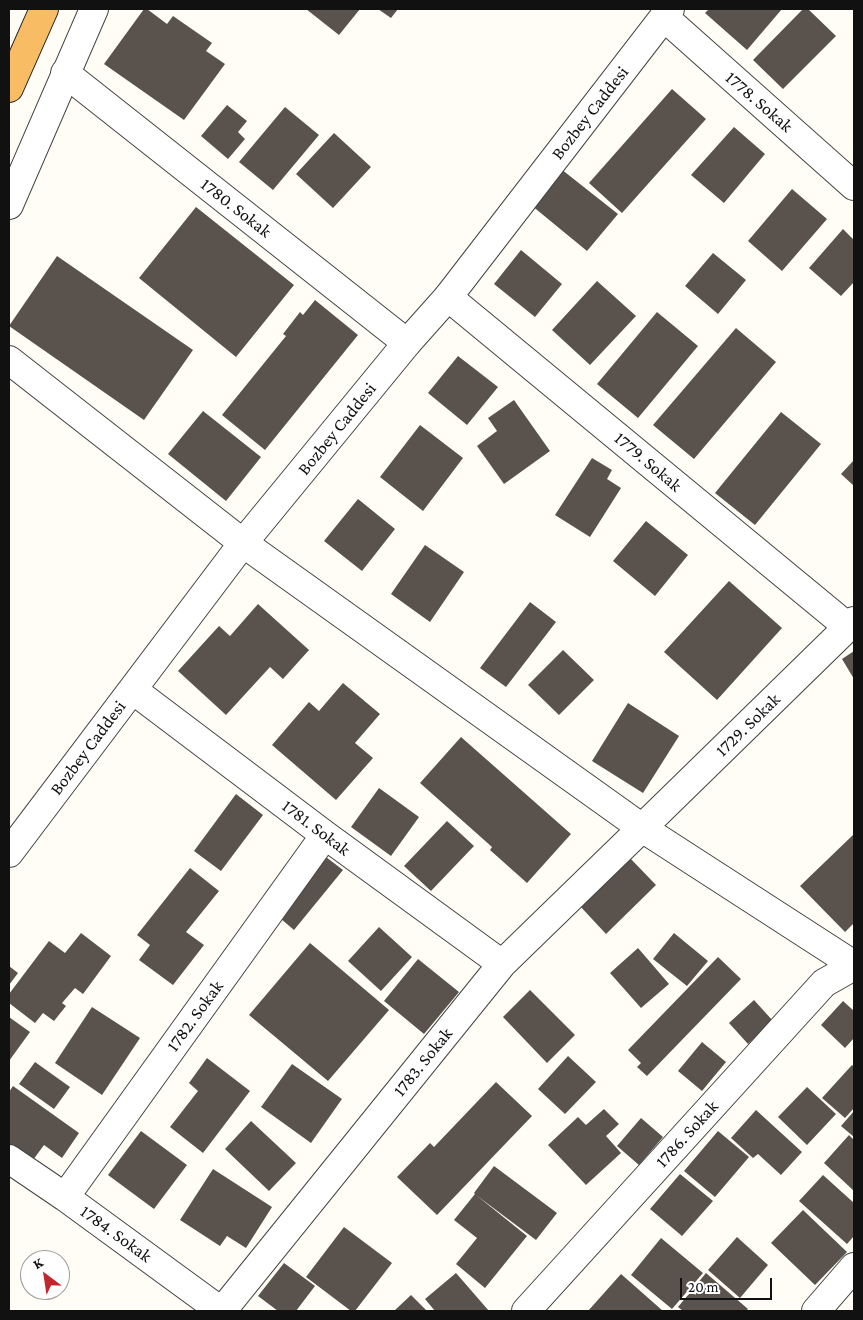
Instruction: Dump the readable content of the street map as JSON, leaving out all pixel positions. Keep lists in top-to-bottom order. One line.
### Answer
{"streets":{"street":["1778. Sokak","Bozbey Caddesi","1780. Sokak","1779. Sokak","1729. Sokak","1781. Sokak","1782. Sokak","1783. Sokak","1786. Sokak","1784. Sokak"]},"crossings":[["1778. Sokak","Bozbey Caddesi"],["Bozbey Caddesi","1780. Sokak"],["Bozbey Caddesi","1779. Sokak"],["Bozbey Caddesi","1781. Sokak"],["1779. Sokak","1729. Sokak"],["1729. Sokak","1783. Sokak"],["1781. Sokak","1782. Sokak"],["1781. Sokak","1783. Sokak"],["1782. Sokak","1784. Sokak"],["1783. Sokak","1784. Sokak"]],"scale_bar":"20 m","north":"top left"}
